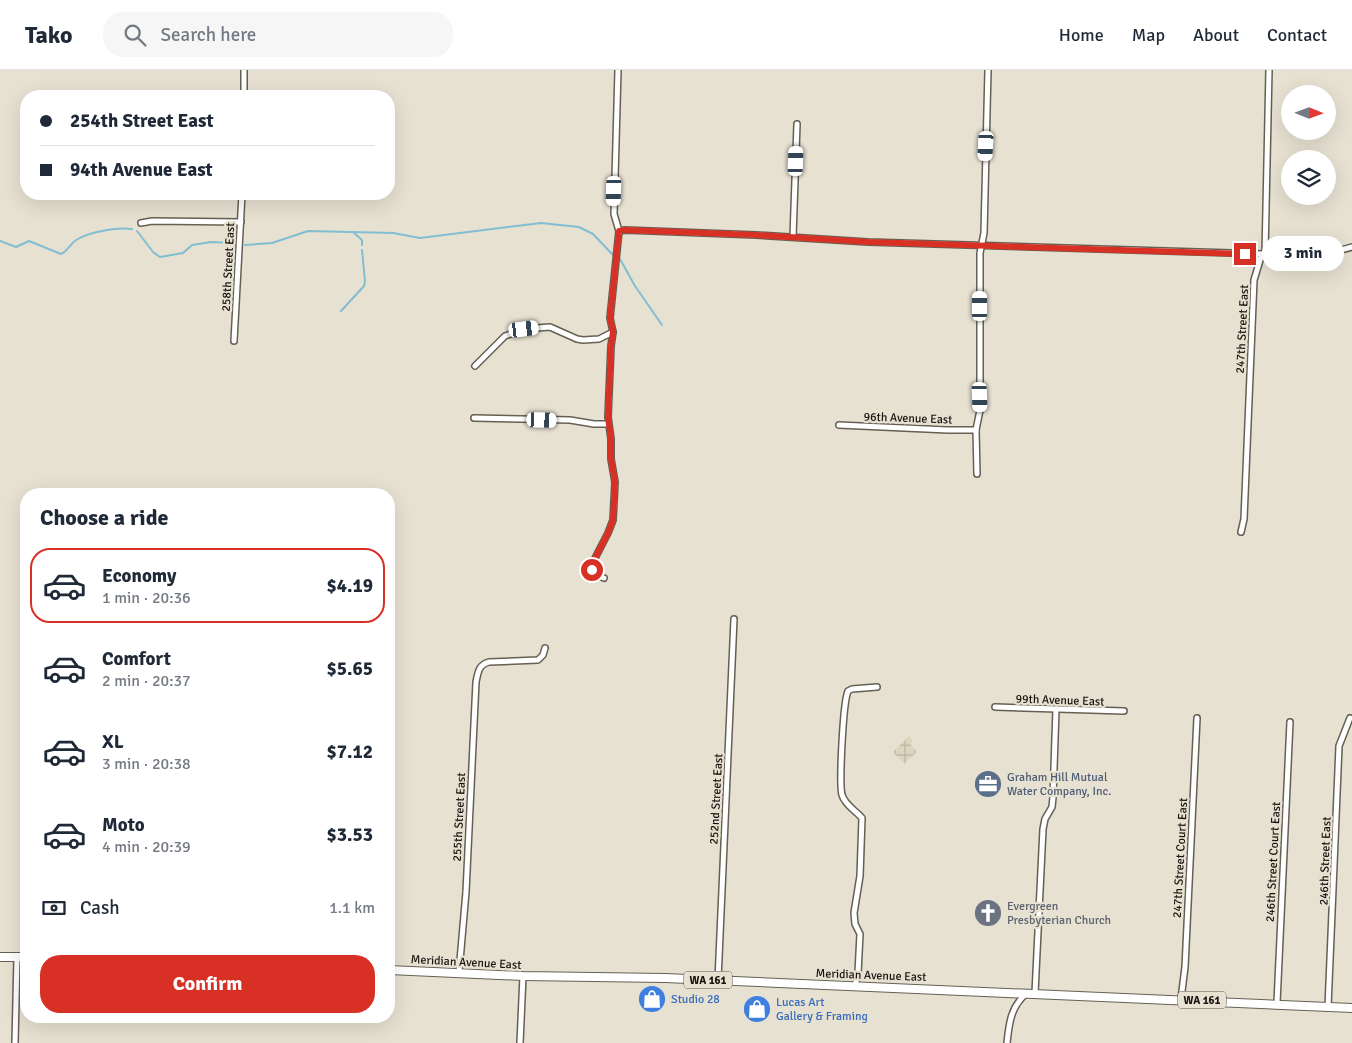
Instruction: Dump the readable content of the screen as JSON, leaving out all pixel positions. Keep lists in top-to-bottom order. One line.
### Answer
{"streets":{"main road":["Meridian Avenue East","WA 161"],"street":["258th Street East","247th Street East","96th Avenue East","99th Avenue East","252nd Street East","255th Street East","247th Street Court East","246th Street East","246th Street Court East"]},"crossings":[["252nd Street East","Meridian Avenue East"],["255th Street East","Meridian Avenue East"],["247th Street Court East","Meridian Avenue East"],["246th Street East","Meridian Avenue East"],["246th Street Court East","Meridian Avenue East"]],"places":{"office":["Graham Hill Mutual Water Company, Inc."],"church":["Evergreen Presbyterian Church"],"shop":["Studio 28","Lucas Art Gallery & Framing"]},"north":"right","page":{"header":"Tako","search":"Search here","nav":["Home","Map","About","Contact"],"banner":["254th Street East","94th Avenue East"],"bubble":"3 min","heading":"Choose a ride","list":[{"name":"Economy","note":"1 min · 20:36","value":"$4.19"},{"name":"Comfort","note":"2 min · 20:37","value":"$5.65"},{"name":"XL","note":"3 min · 20:38","value":"$7.12"},{"name":"Moto","note":"4 min · 20:39","value":"$3.53"}],"pay":["Cash","1.1 km"],"buttons":"Confirm"}}
